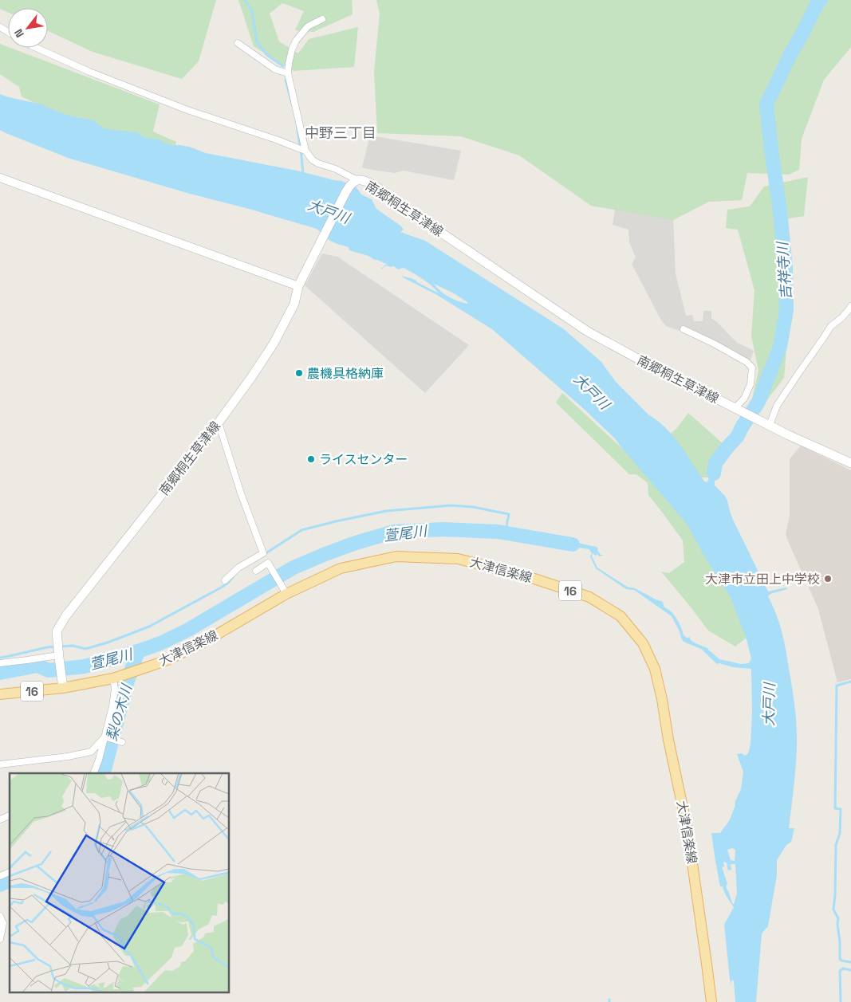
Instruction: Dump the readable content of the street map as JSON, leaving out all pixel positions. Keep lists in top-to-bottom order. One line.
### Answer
{"streets":{"main road":["南郷桐生草津線","大津信楽線","16"]},"crossings":[["南郷桐生草津線","大津信楽線"]],"districts":["中野三丁目"],"water":["大戸川","吉祥寺川","萱尾川","梨の木川"],"places":["農機具格納庫","ライスセンター","大津市立田上中学校"],"north":"bottom left"}
